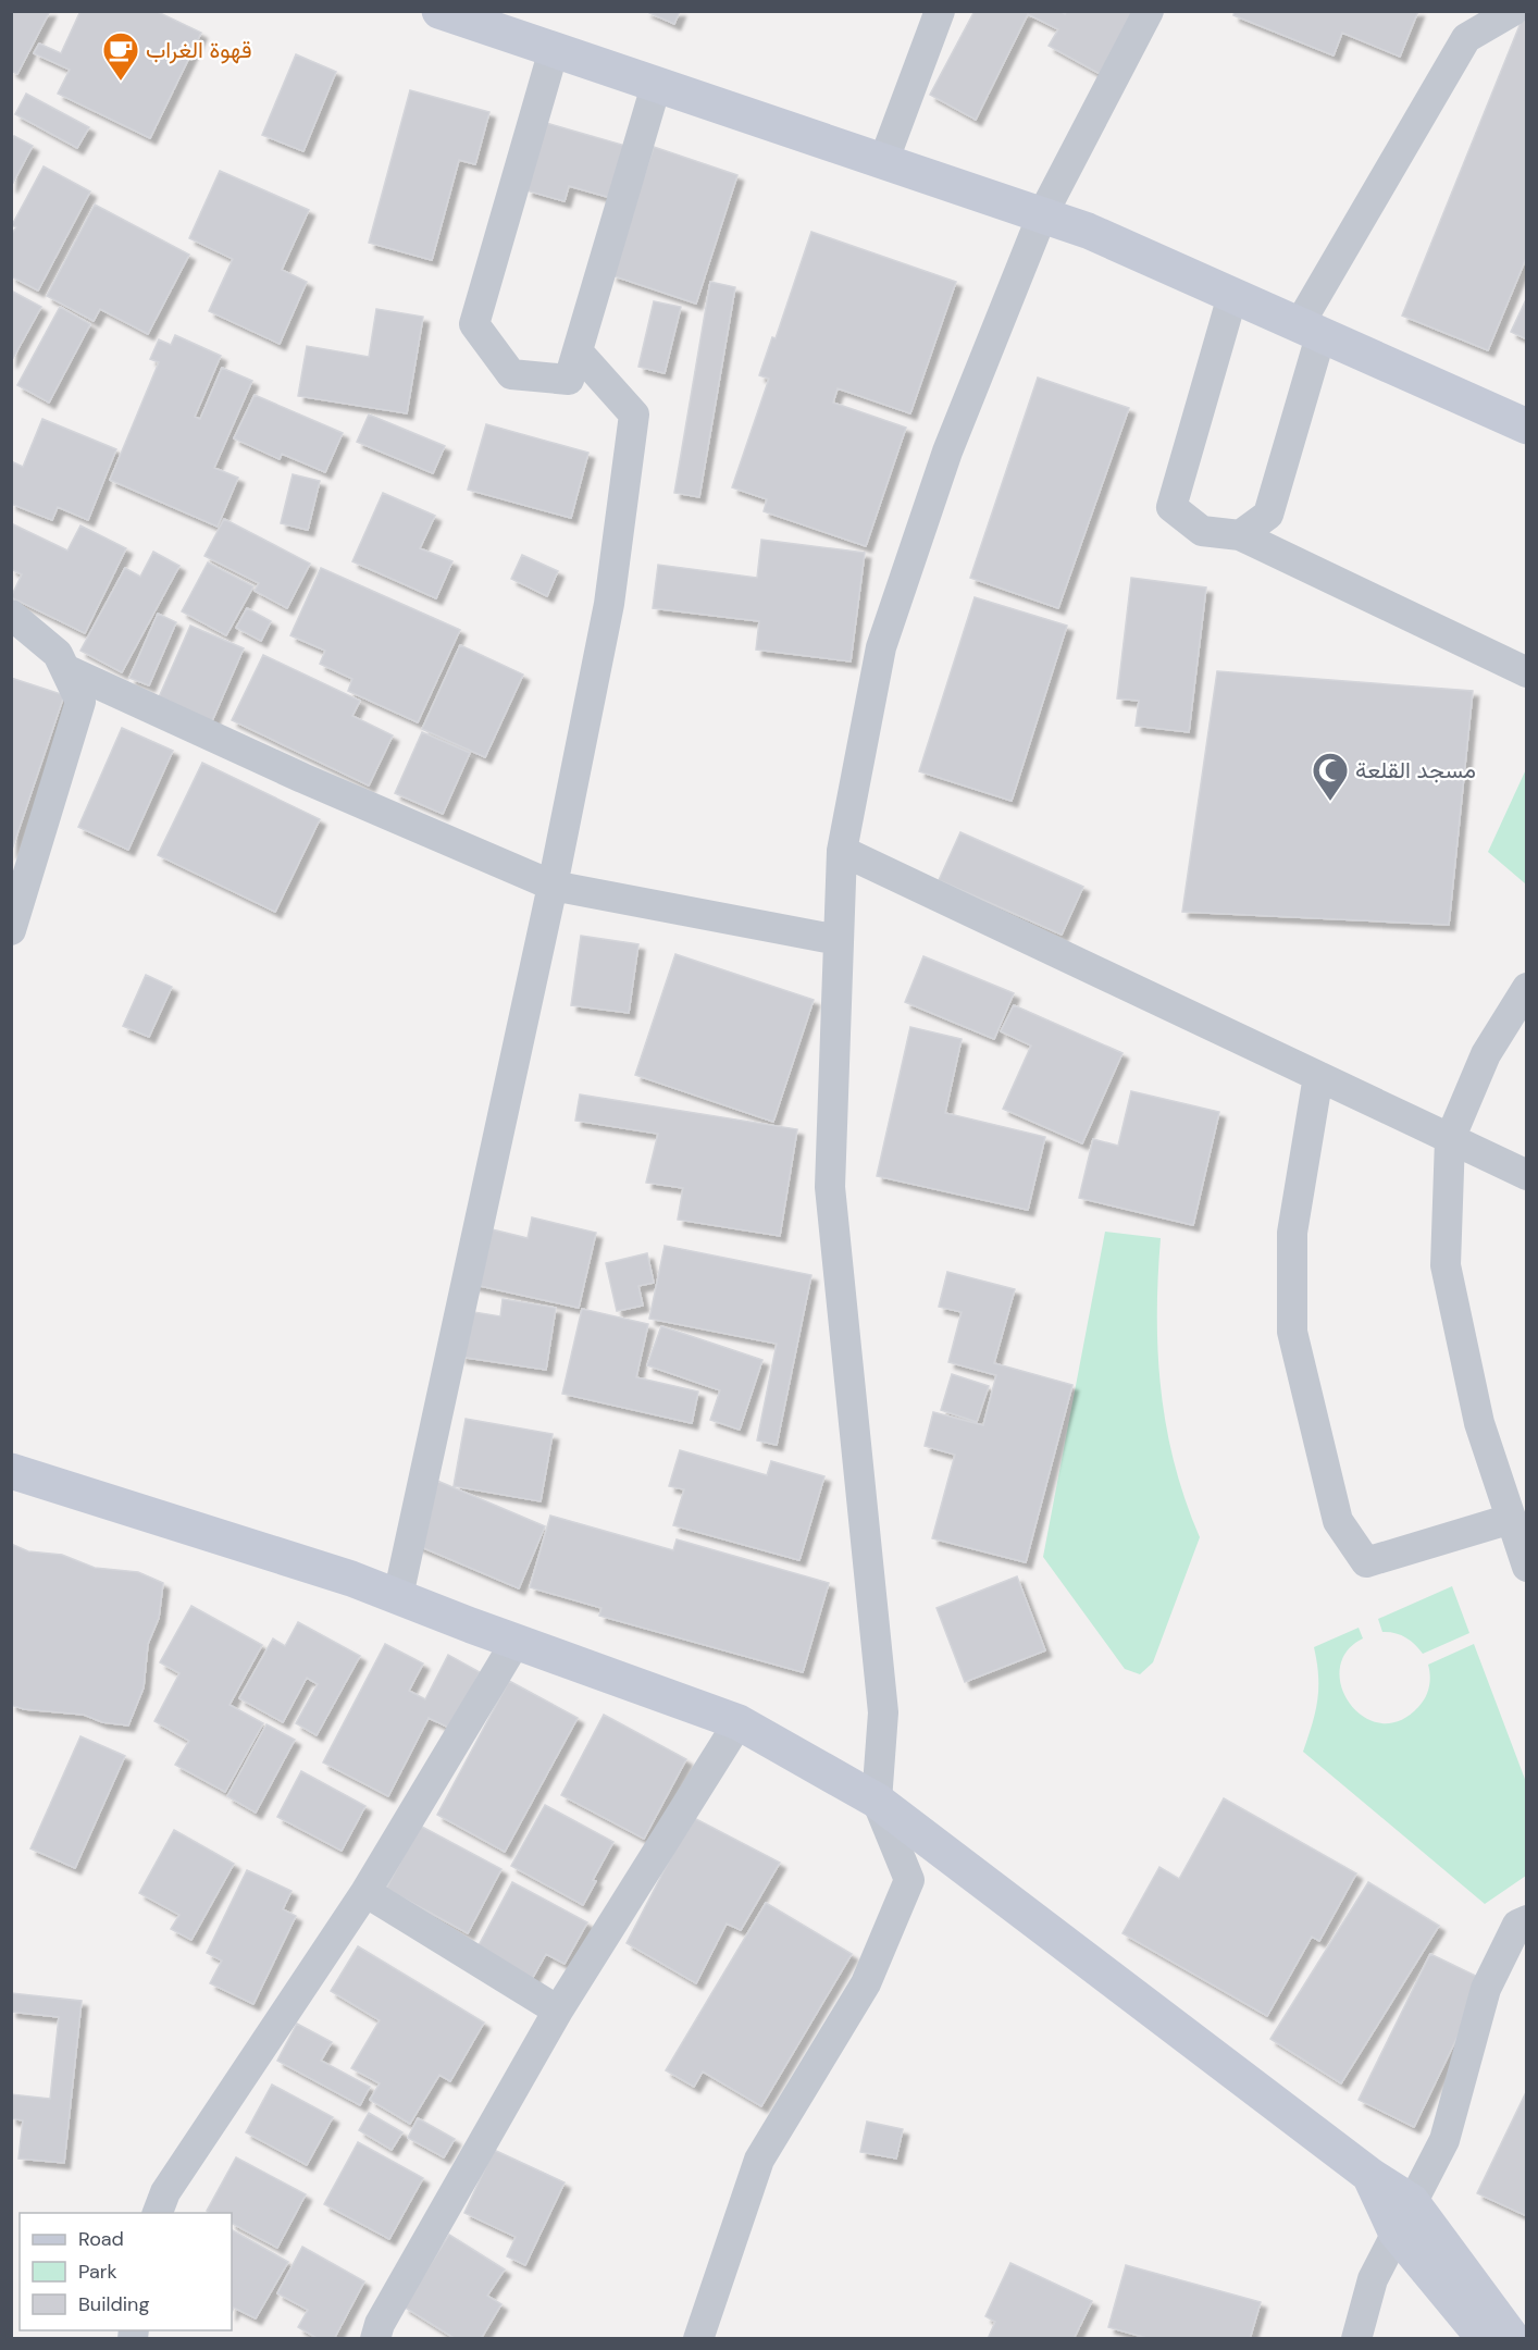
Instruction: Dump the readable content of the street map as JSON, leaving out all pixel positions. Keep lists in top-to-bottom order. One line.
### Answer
{"places":{"cafe":["قهوة الغراب"],"mosque":["مسجد القلعة"]},"legend":["Road","Park","Building"]}
